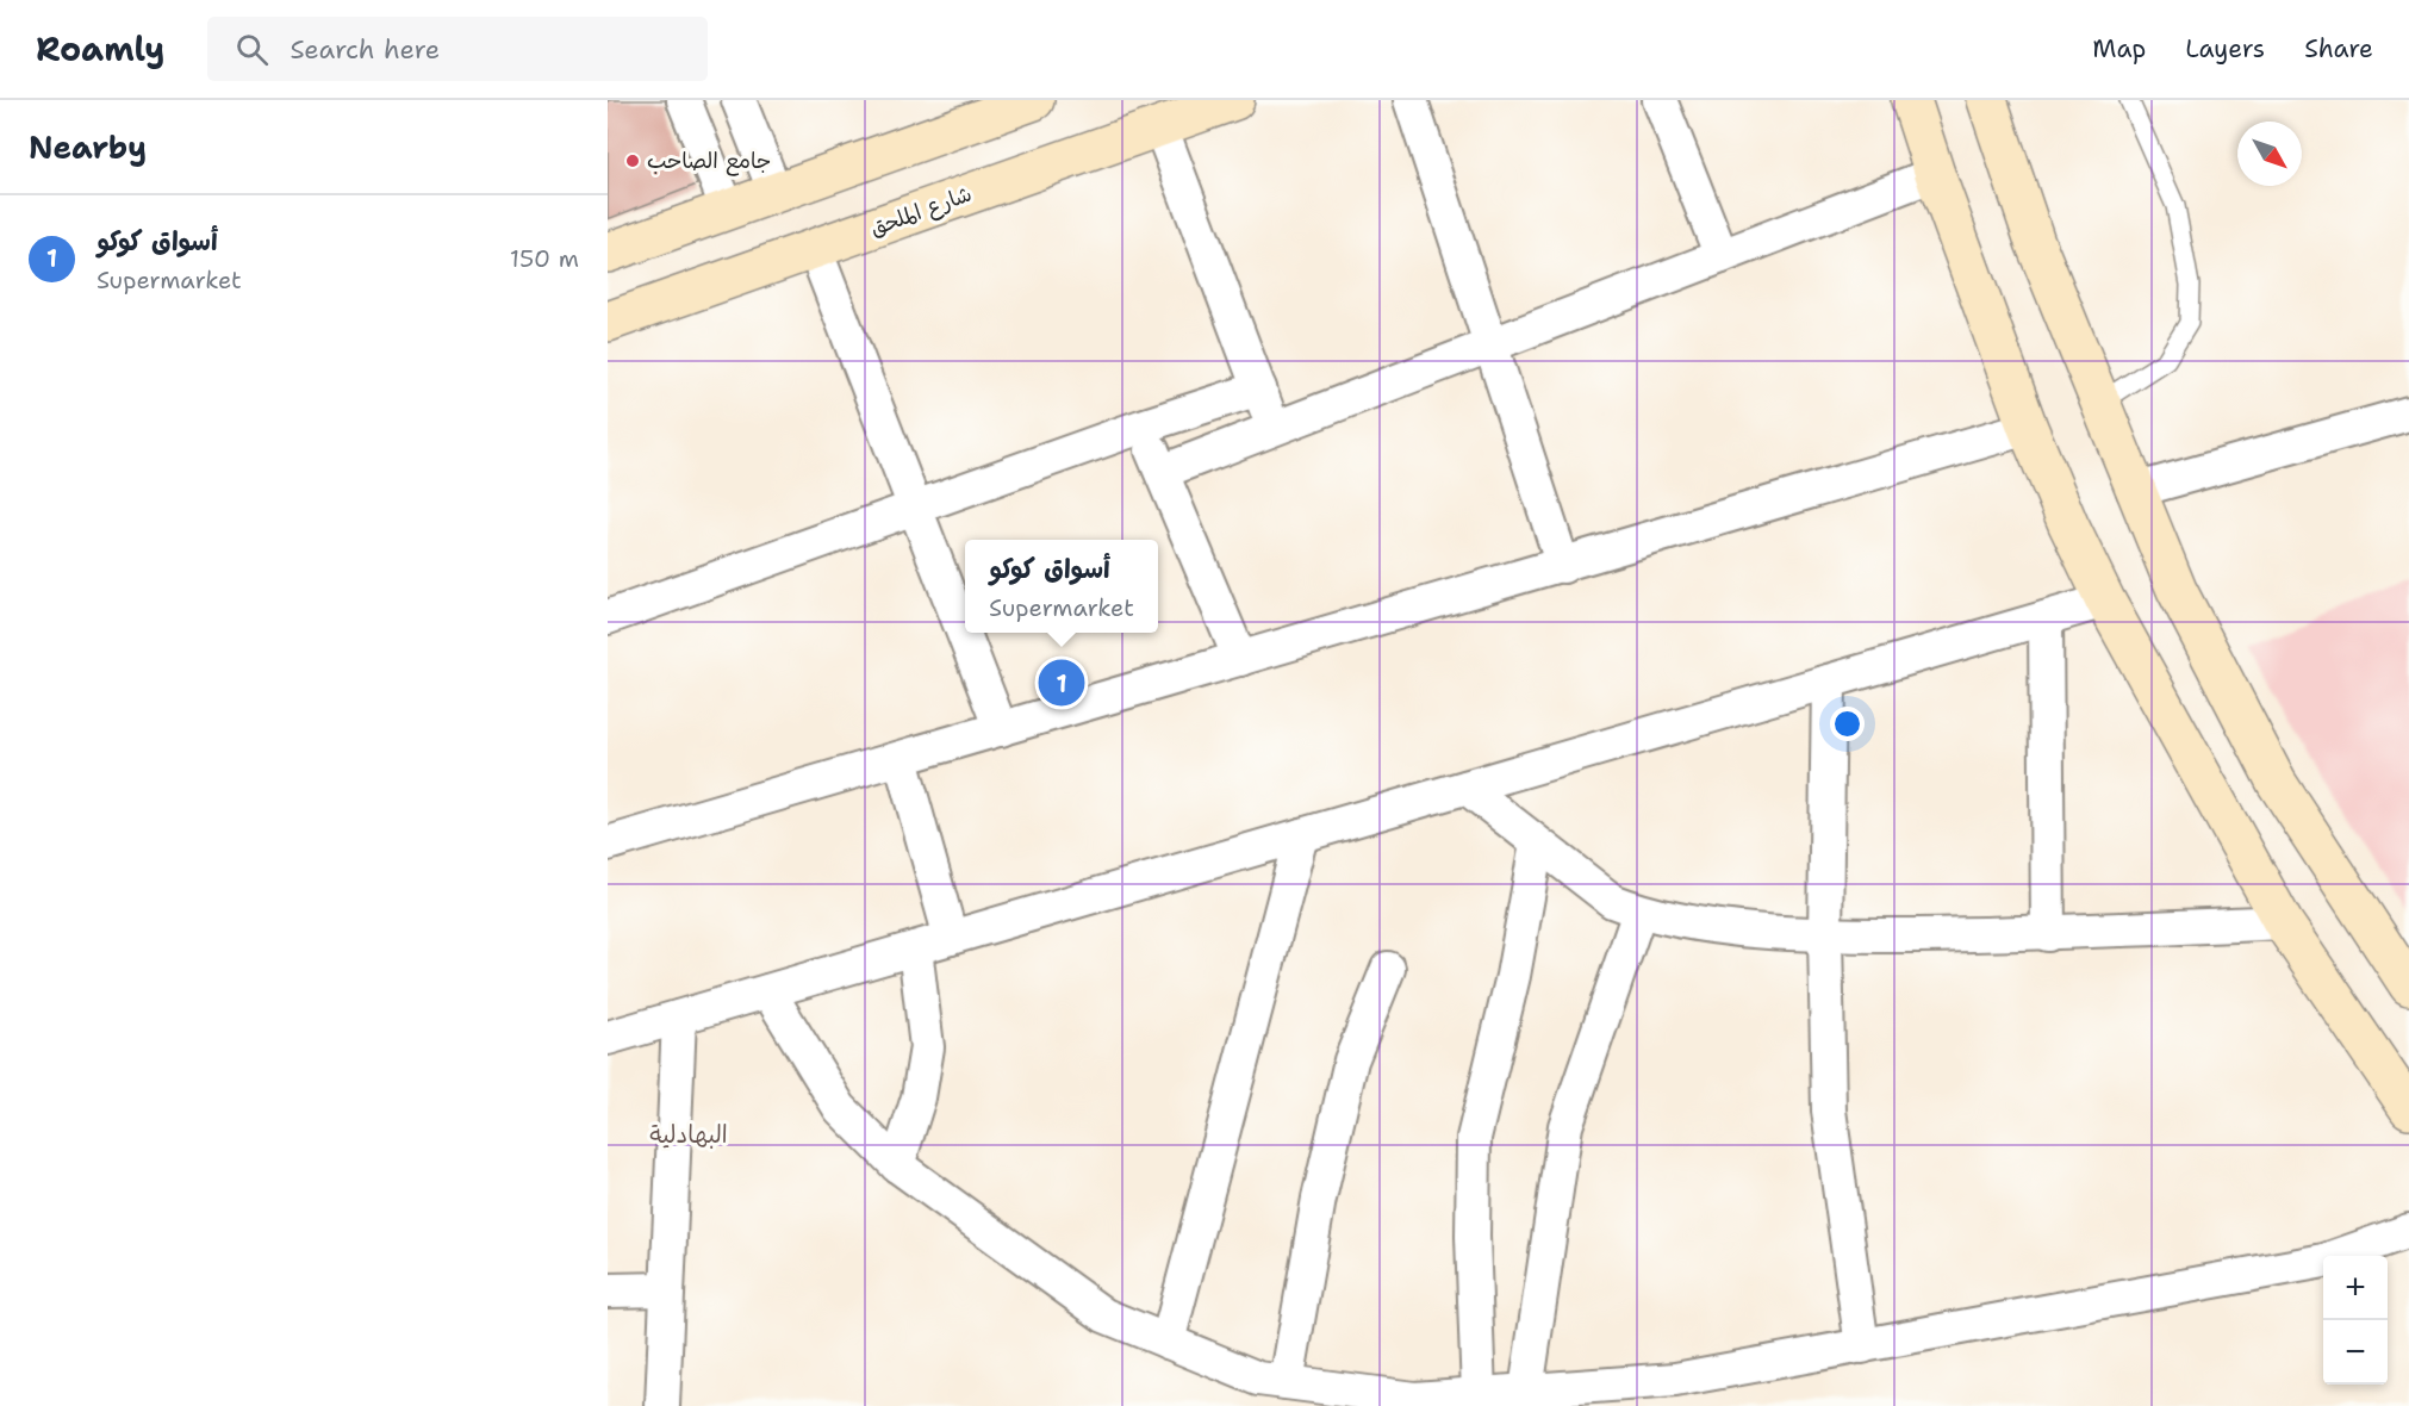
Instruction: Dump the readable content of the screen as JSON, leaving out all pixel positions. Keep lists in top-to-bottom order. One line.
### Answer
{"streets":{"street":["شارع الملحق"]},"districts":["البهادلية"],"places":["جامع الصاحب"],"north":"bottom right","page":{"header":"Roamly","search":"Search here","nav":["Map","Layers","Share"],"heading":"Nearby","list":[{"mark":"1","name":"أسواق كوكو","note":"Supermarket","value":"150 m"}],"popup":["أسواق كوكو","Supermarket"],"pins":"1","map_buttons":["+","−"]}}
